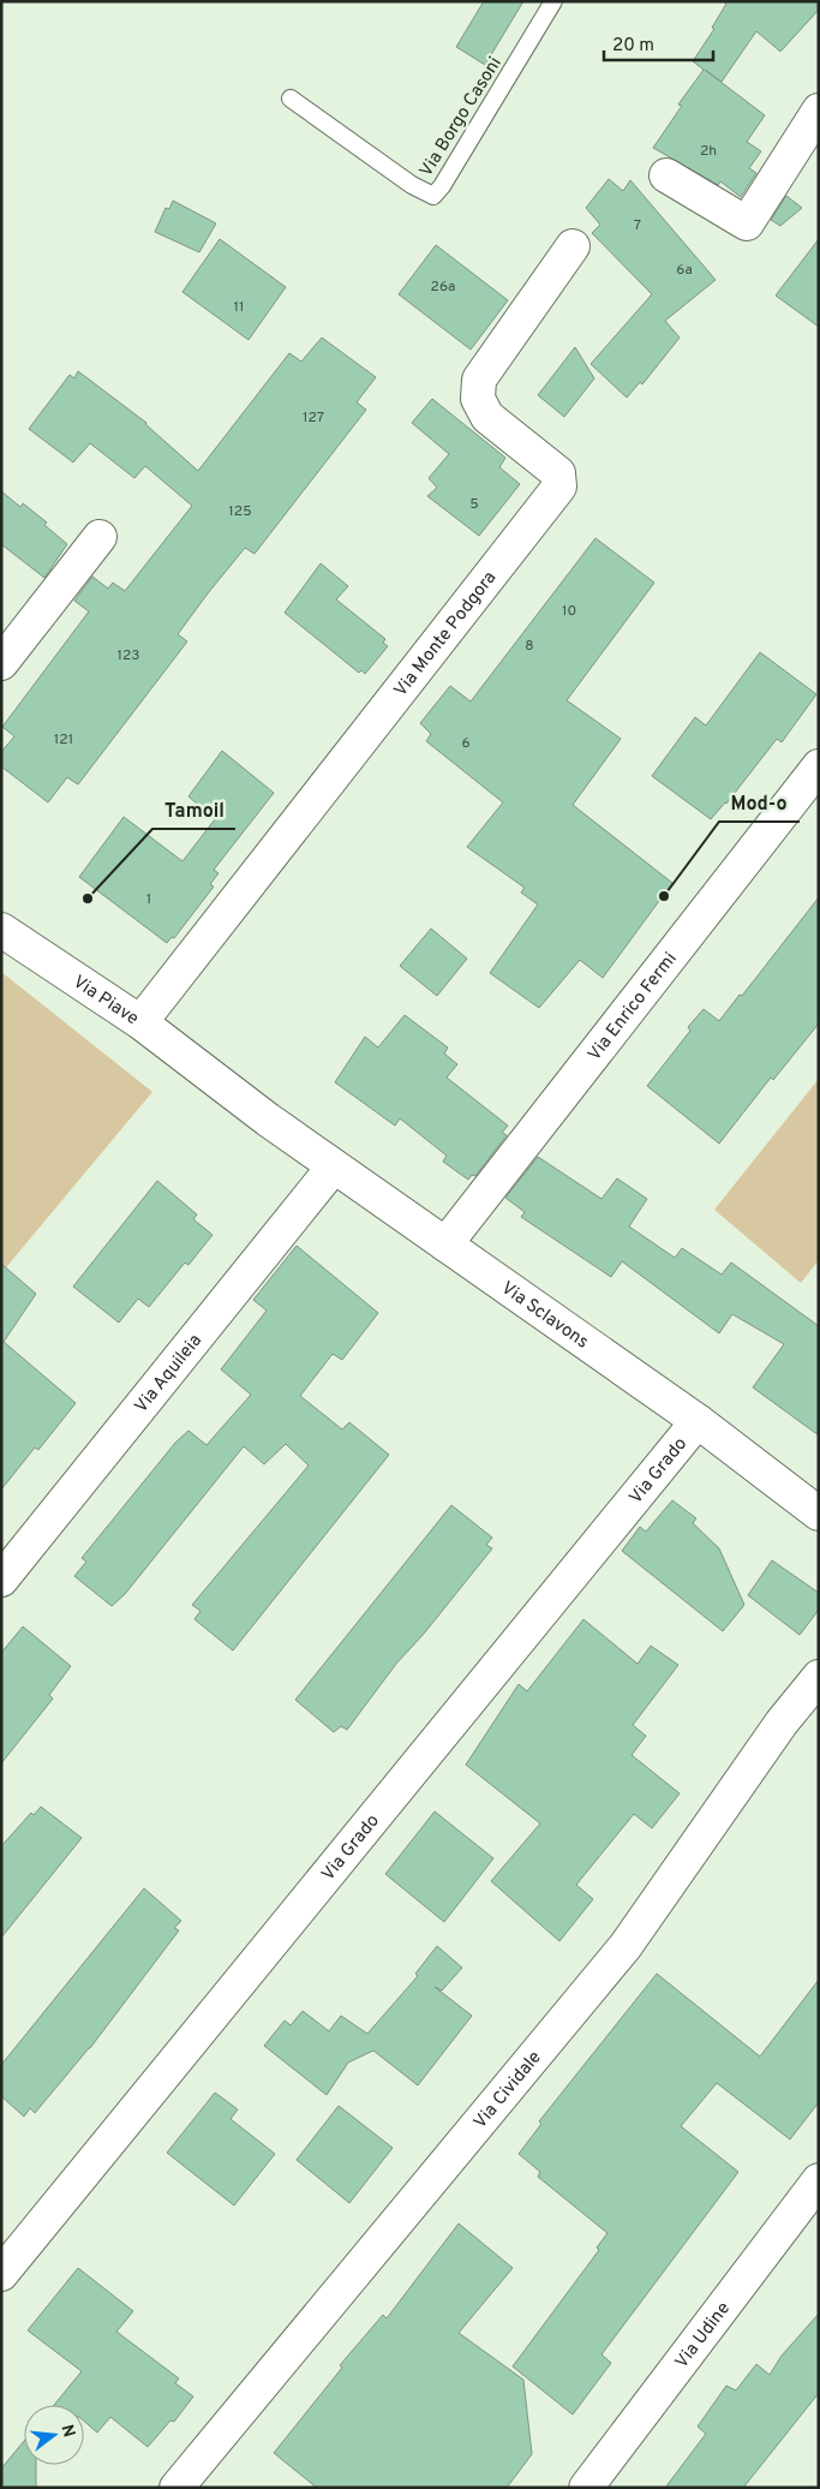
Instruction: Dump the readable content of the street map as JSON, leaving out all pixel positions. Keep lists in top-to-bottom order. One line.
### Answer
{"streets":{"street":["Via Monte Podgora","Via Piave","Via Enrico Fermi","Via Sclavons","Via Aquileia","Via Grado","Via Cividale","Via Udine"],"lane":["Via Borgo Casoni"]},"crossings":[["Via Monte Podgora","Via Piave"],["Via Piave","Via Sclavons"],["Via Enrico Fermi","Via Sclavons"],["Via Sclavons","Via Aquileia"],["Via Sclavons","Via Grado"]],"places":["Mod-o","Tamoil"],"house_numbers":["2h","7","6a","26a","11","127","5","125","10","8","123","121","6","1"],"scale_bar":"20 m","north":"right"}
